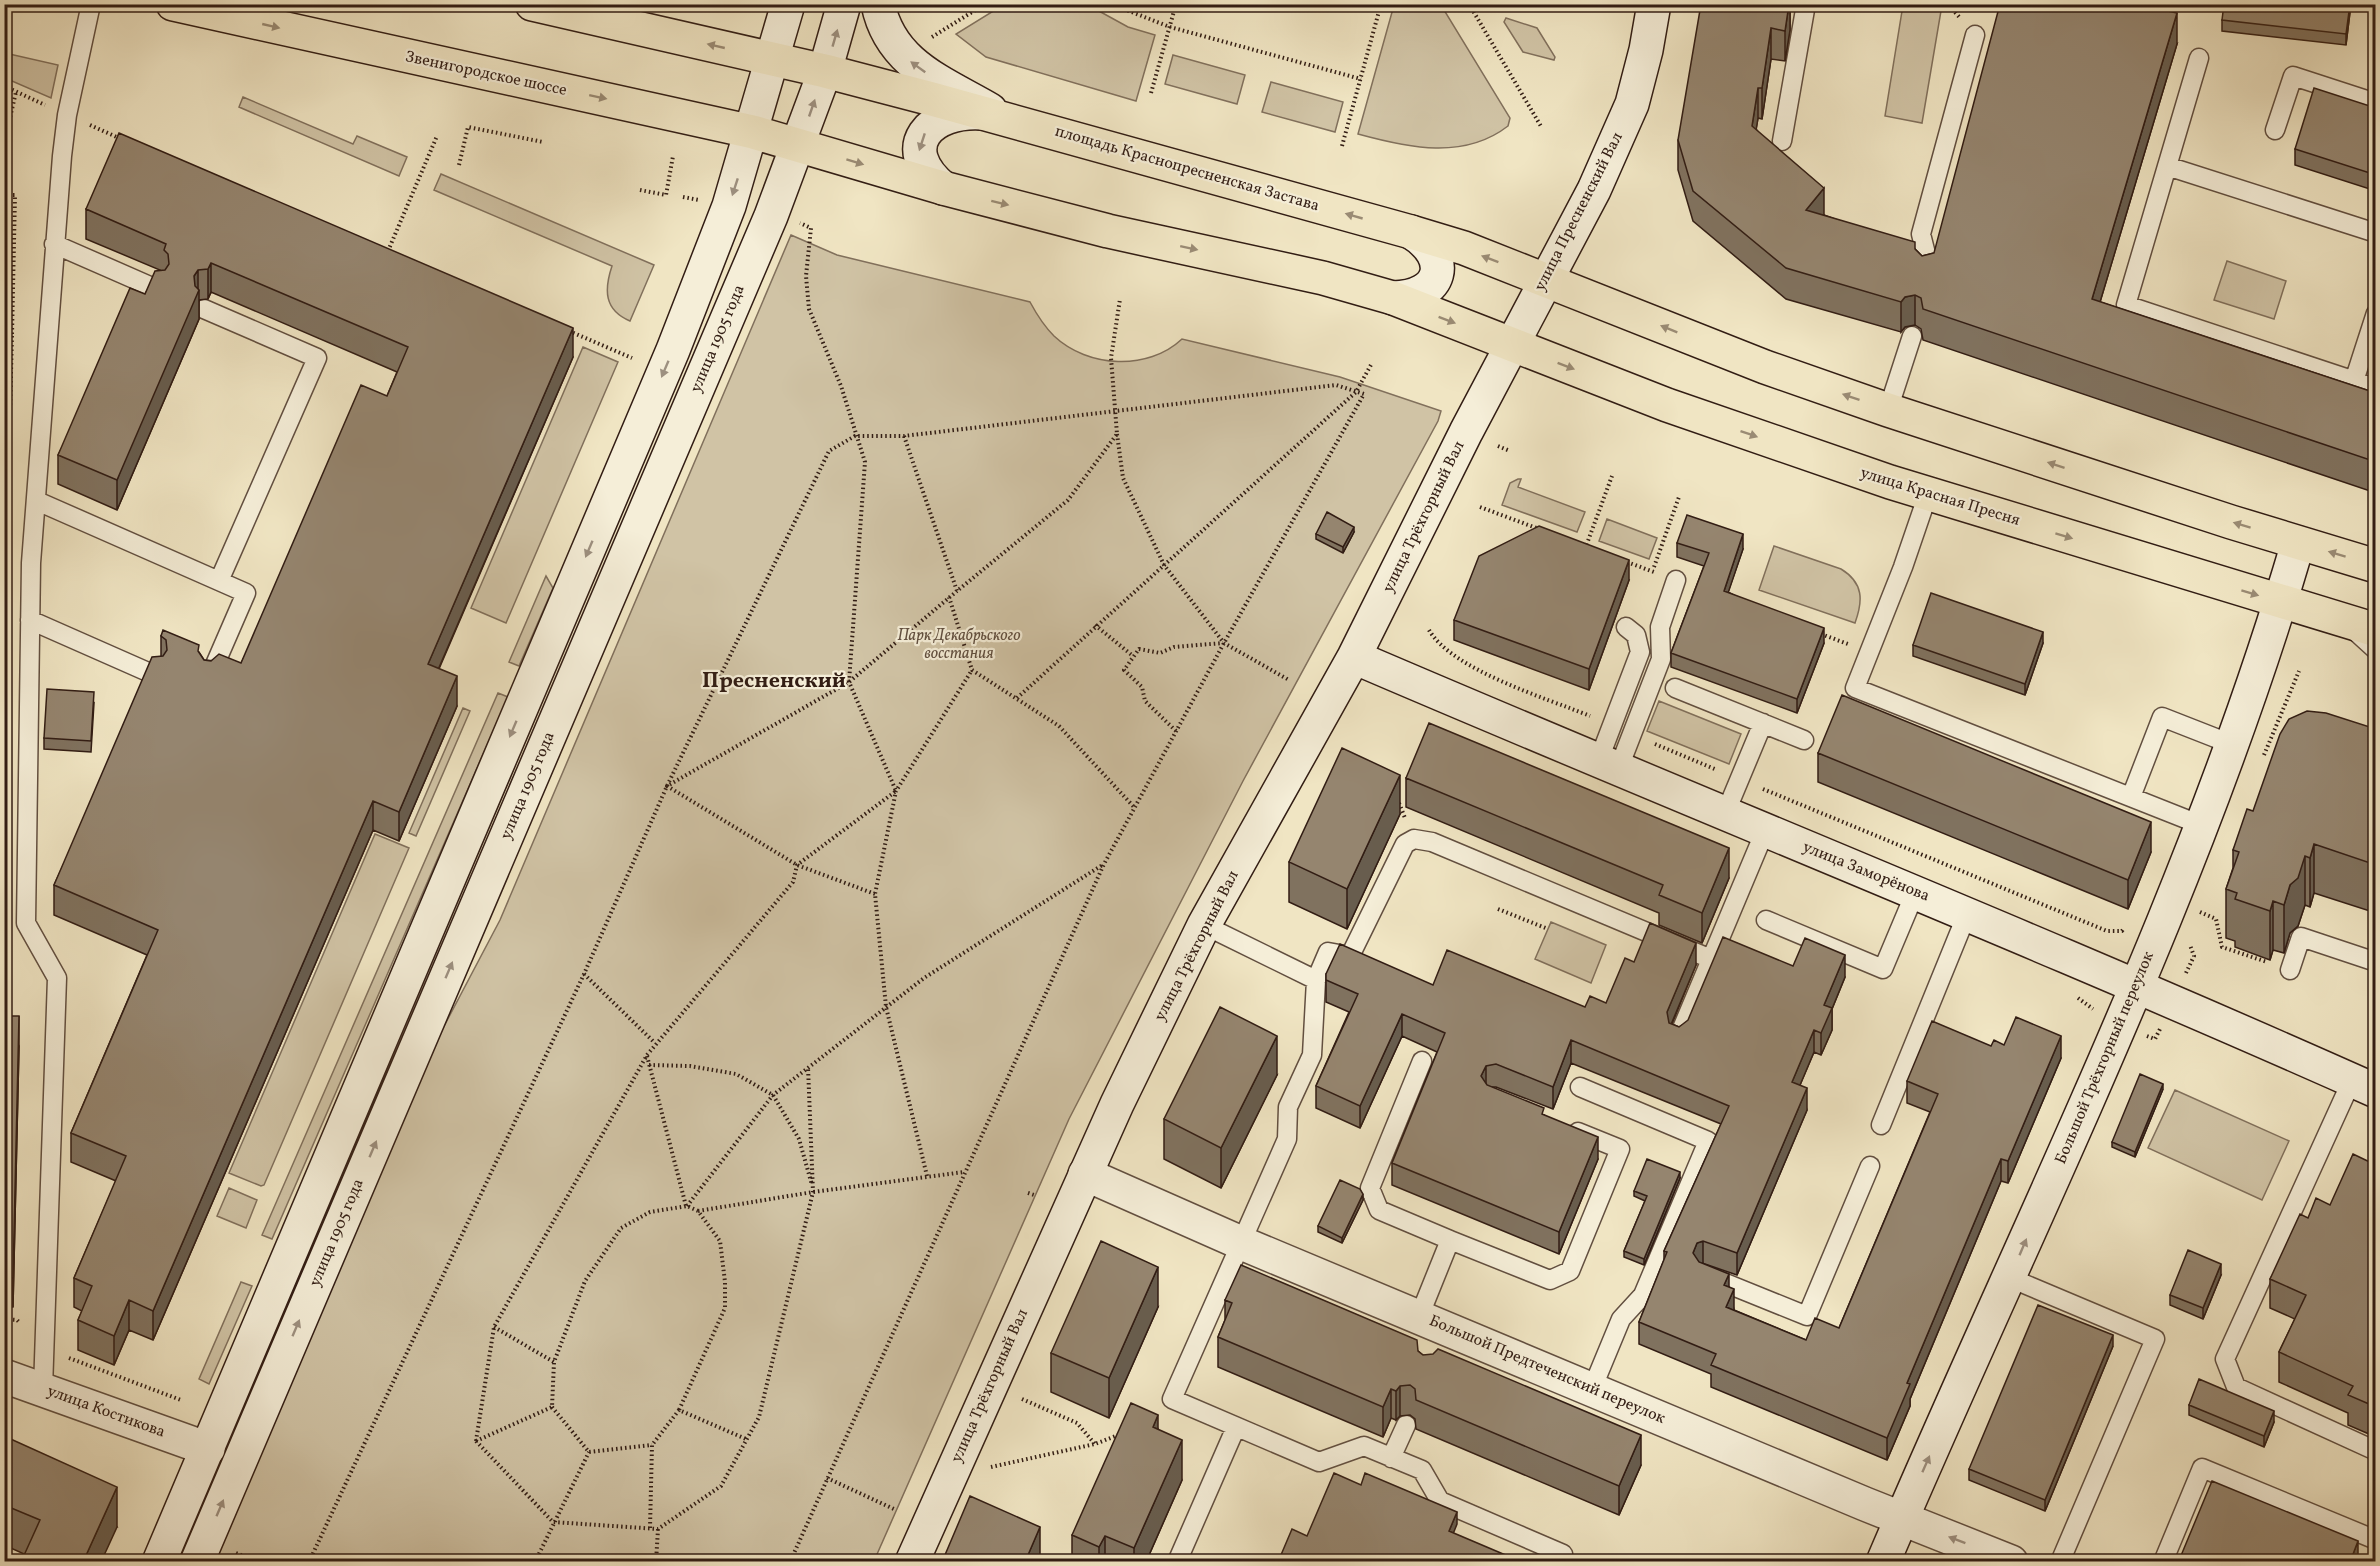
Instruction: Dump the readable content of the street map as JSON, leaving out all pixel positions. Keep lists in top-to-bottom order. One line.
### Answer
{"streets":{"main road":["Звенигородское шоссе","площадь Краснопресненская Застава","улица Пресненский Вал","улица 1905 года","улица Красная Пресня","улица Трёхгорный Вал","улица Заморёнова","Большой Трёхгорный переулок","Большой Предтеченский переулок","улица Костикова"]},"crossings":[["Звенигородское шоссе","улица 1905 года"],["площадь Краснопресненская Застава","улица Пресненский Вал"],["площадь Краснопресненская Застава","улица 1905 года"],["улица Пресненский Вал","улица Красная Пресня"],["улица Пресненский Вал","улица Трёхгорный Вал"],["улица 1905 года","улица Костикова"],["улица Красная Пресня","улица Трёхгорный Вал"],["улица Красная Пресня","Большой Трёхгорный переулок"],["улица Трёхгорный Вал","улица Заморёнова"],["улица Трёхгорный Вал","Большой Предтеченский переулок"],["улица Заморёнова","Большой Трёхгорный переулок"],["Большой Трёхгорный переулок","Большой Предтеченский переулок"]],"one_way":["Большой Трёхгорный переулок"],"districts":["Пресненский"],"parks":["Парк Декабрьского восстания"]}
